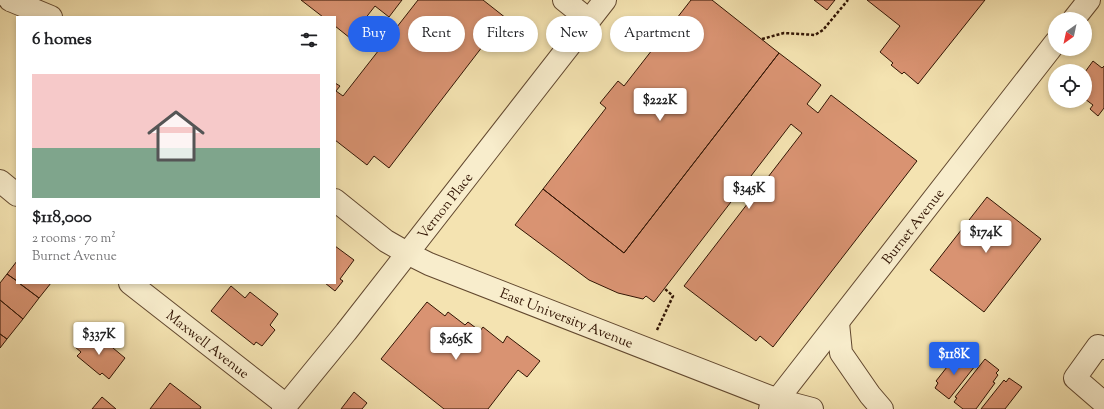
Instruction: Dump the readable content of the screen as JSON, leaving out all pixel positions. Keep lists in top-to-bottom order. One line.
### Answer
{"streets":{"street":["Vernon Place","Burnet Avenue","East University Avenue","Maxwell Avenue"]},"crossings":[["Vernon Place","East University Avenue"],["Vernon Place","Maxwell Avenue"],["Burnet Avenue","East University Avenue"]],"north":"bottom left","page":{"chip":["Buy","Rent","Filters","New","Apartment"],"heading":"6 homes","list":[{"name":"$118,000","note":"2 rooms · 70 m² · Burnet Avenue"}],"price":["$222K","$345K","$174K","$337K","$265K","$118K"]}}
